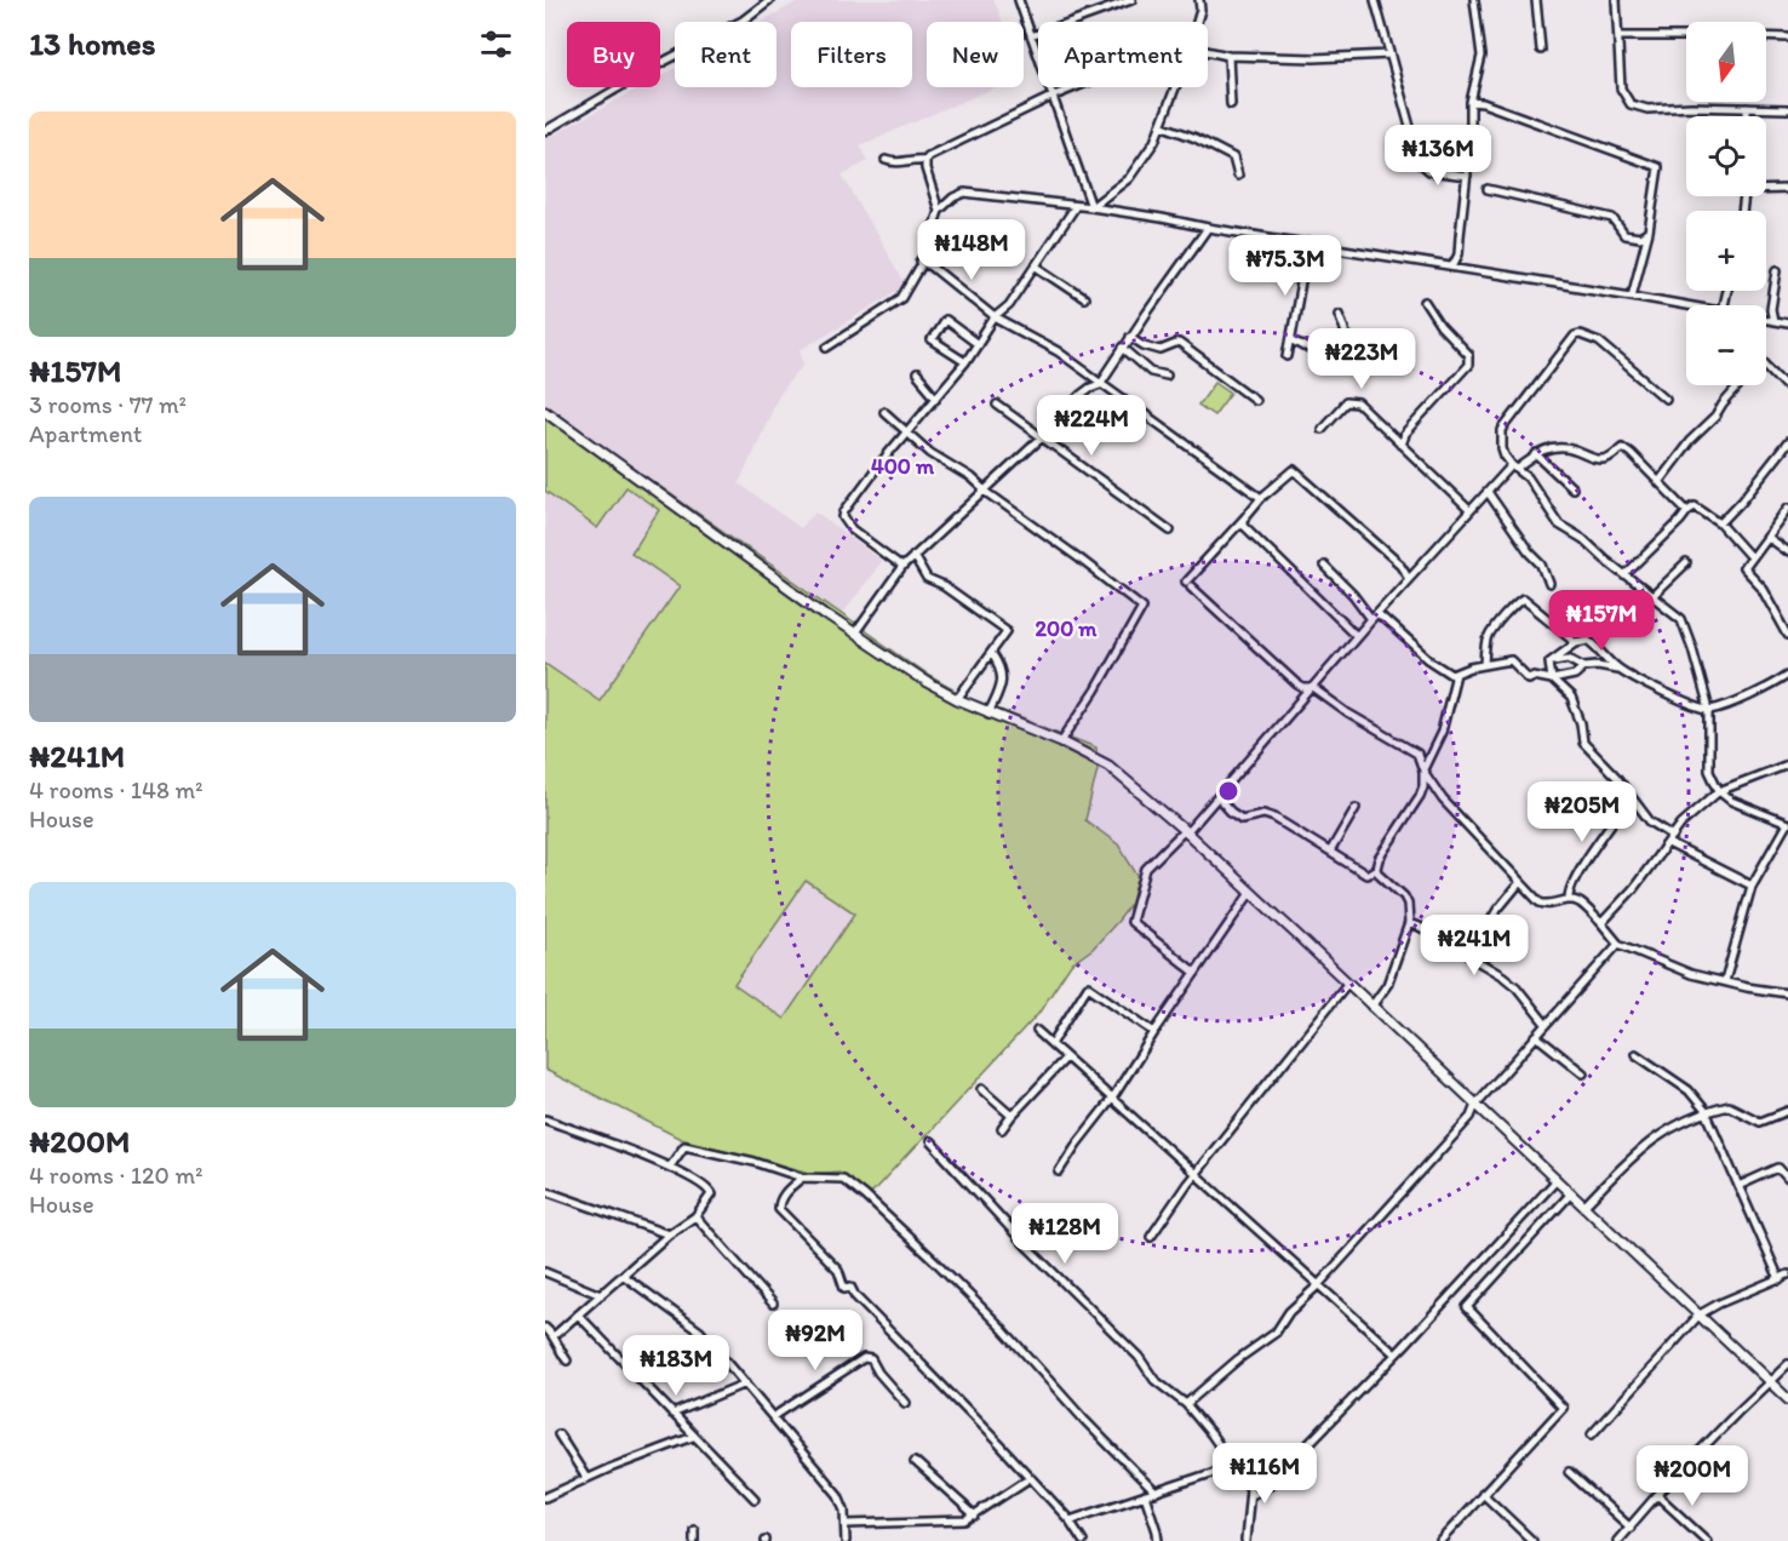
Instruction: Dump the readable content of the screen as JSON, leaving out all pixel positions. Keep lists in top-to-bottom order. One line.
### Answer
{"north":"bottom","page":{"heading":"13 homes","map_buttons":["+","−"],"chip":["Buy","Rent","Filters","New","Apartment"],"list":[{"name":"₦157M","note":"3 rooms · 77 m² · Apartment"},{"name":"₦241M","note":"4 rooms · 148 m² · House"},{"name":"₦200M","note":"4 rooms · 120 m² · House"}],"price":["₦136M","₦148M","₦75.3M","₦223M","₦224M","₦157M","₦205M","₦241M","₦128M","₦92M","₦183M","₦116M","₦200M"]},"rings":["400 m","200 m"]}
